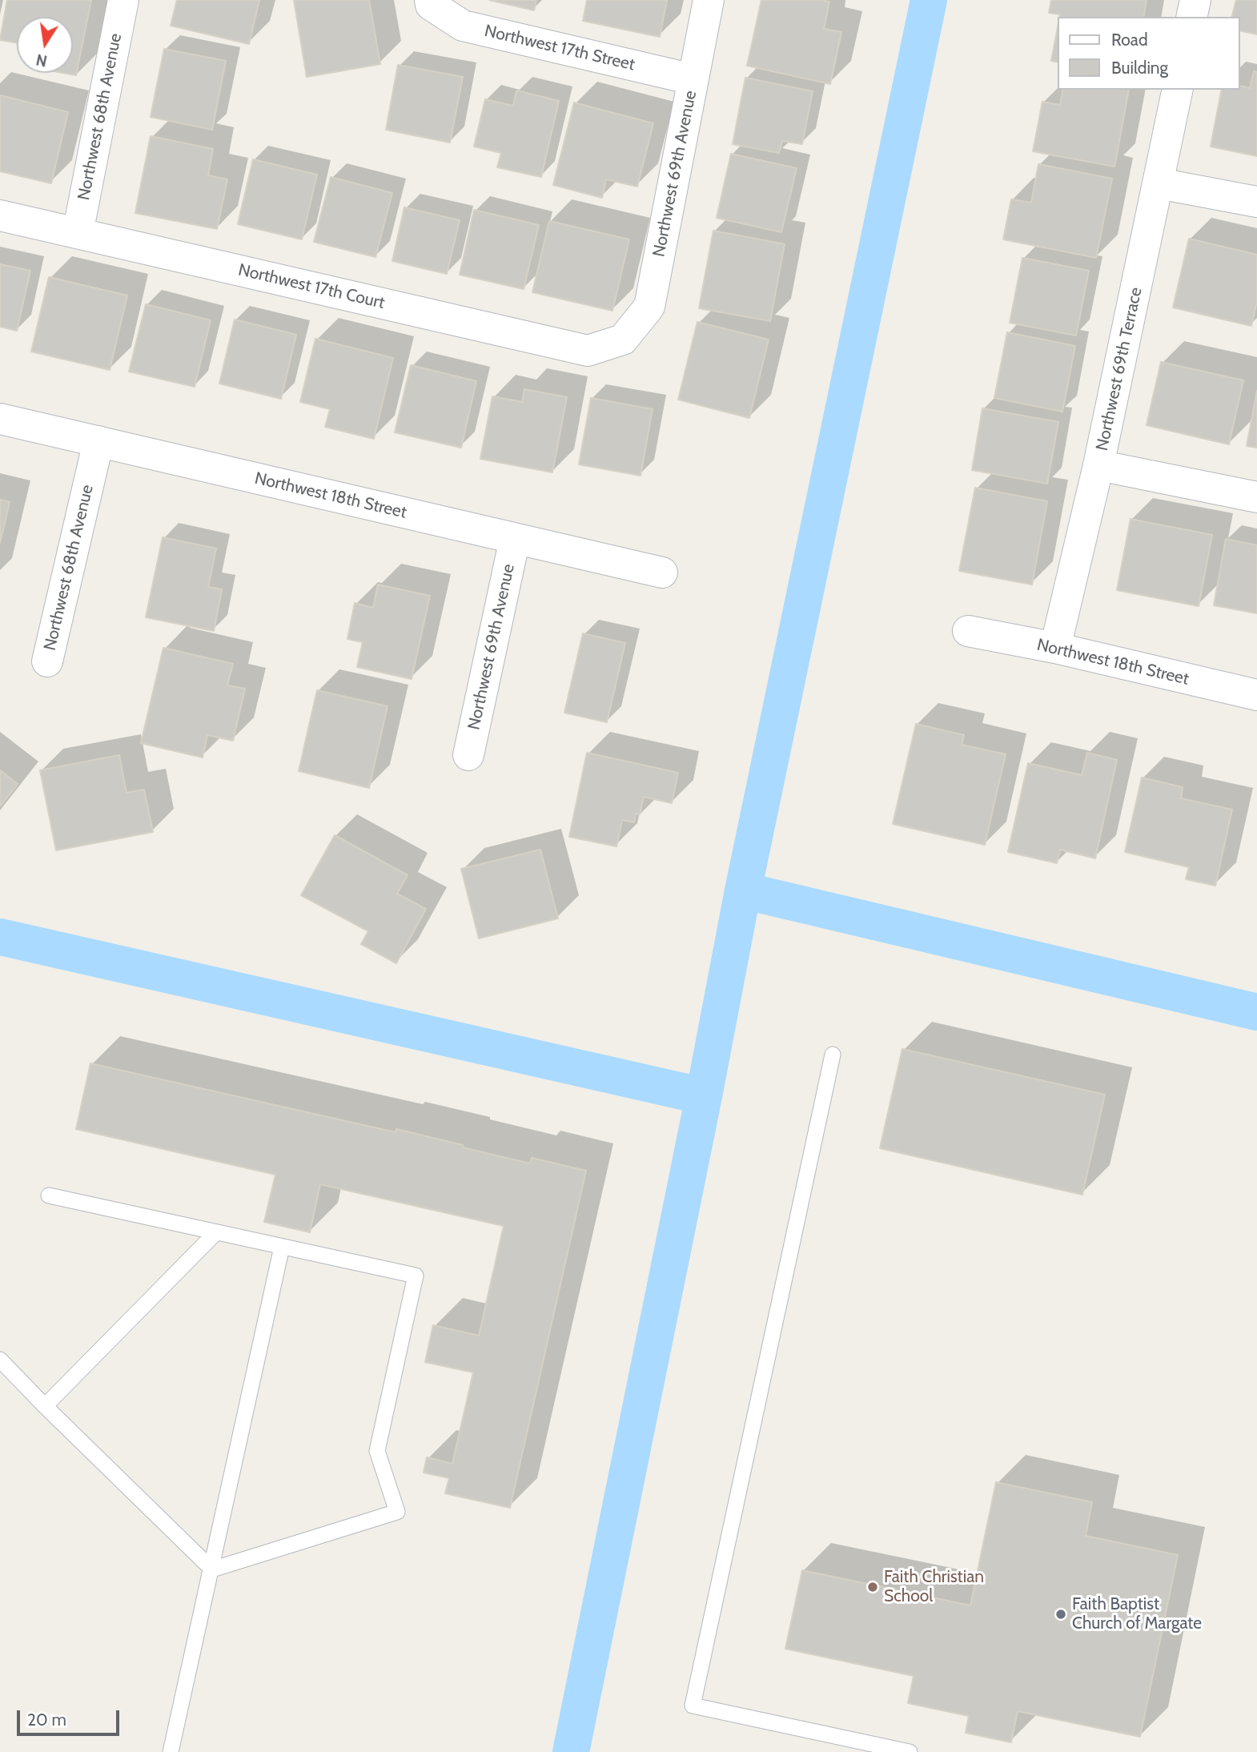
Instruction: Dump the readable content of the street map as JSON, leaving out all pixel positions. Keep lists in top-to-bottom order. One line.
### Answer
{"streets":{"street":["Northwest 17th Street","Northwest 68th Avenue","Northwest 69th Avenue","Northwest 17th Court","Northwest 69th Terrace","Northwest 18th Street"]},"crossings":[["Northwest 17th Street","Northwest 69th Avenue"],["Northwest 68th Avenue","Northwest 17th Court"],["Northwest 68th Avenue","Northwest 18th Street"],["Northwest 69th Avenue","Northwest 17th Court"],["Northwest 69th Avenue","Northwest 18th Street"],["Northwest 69th Terrace","Northwest 18th Street"]],"places":["Faith Christian School","Faith Baptist Church of Margate"],"legend":["Road","Building"],"scale_bar":"20 m","north":"bottom"}
